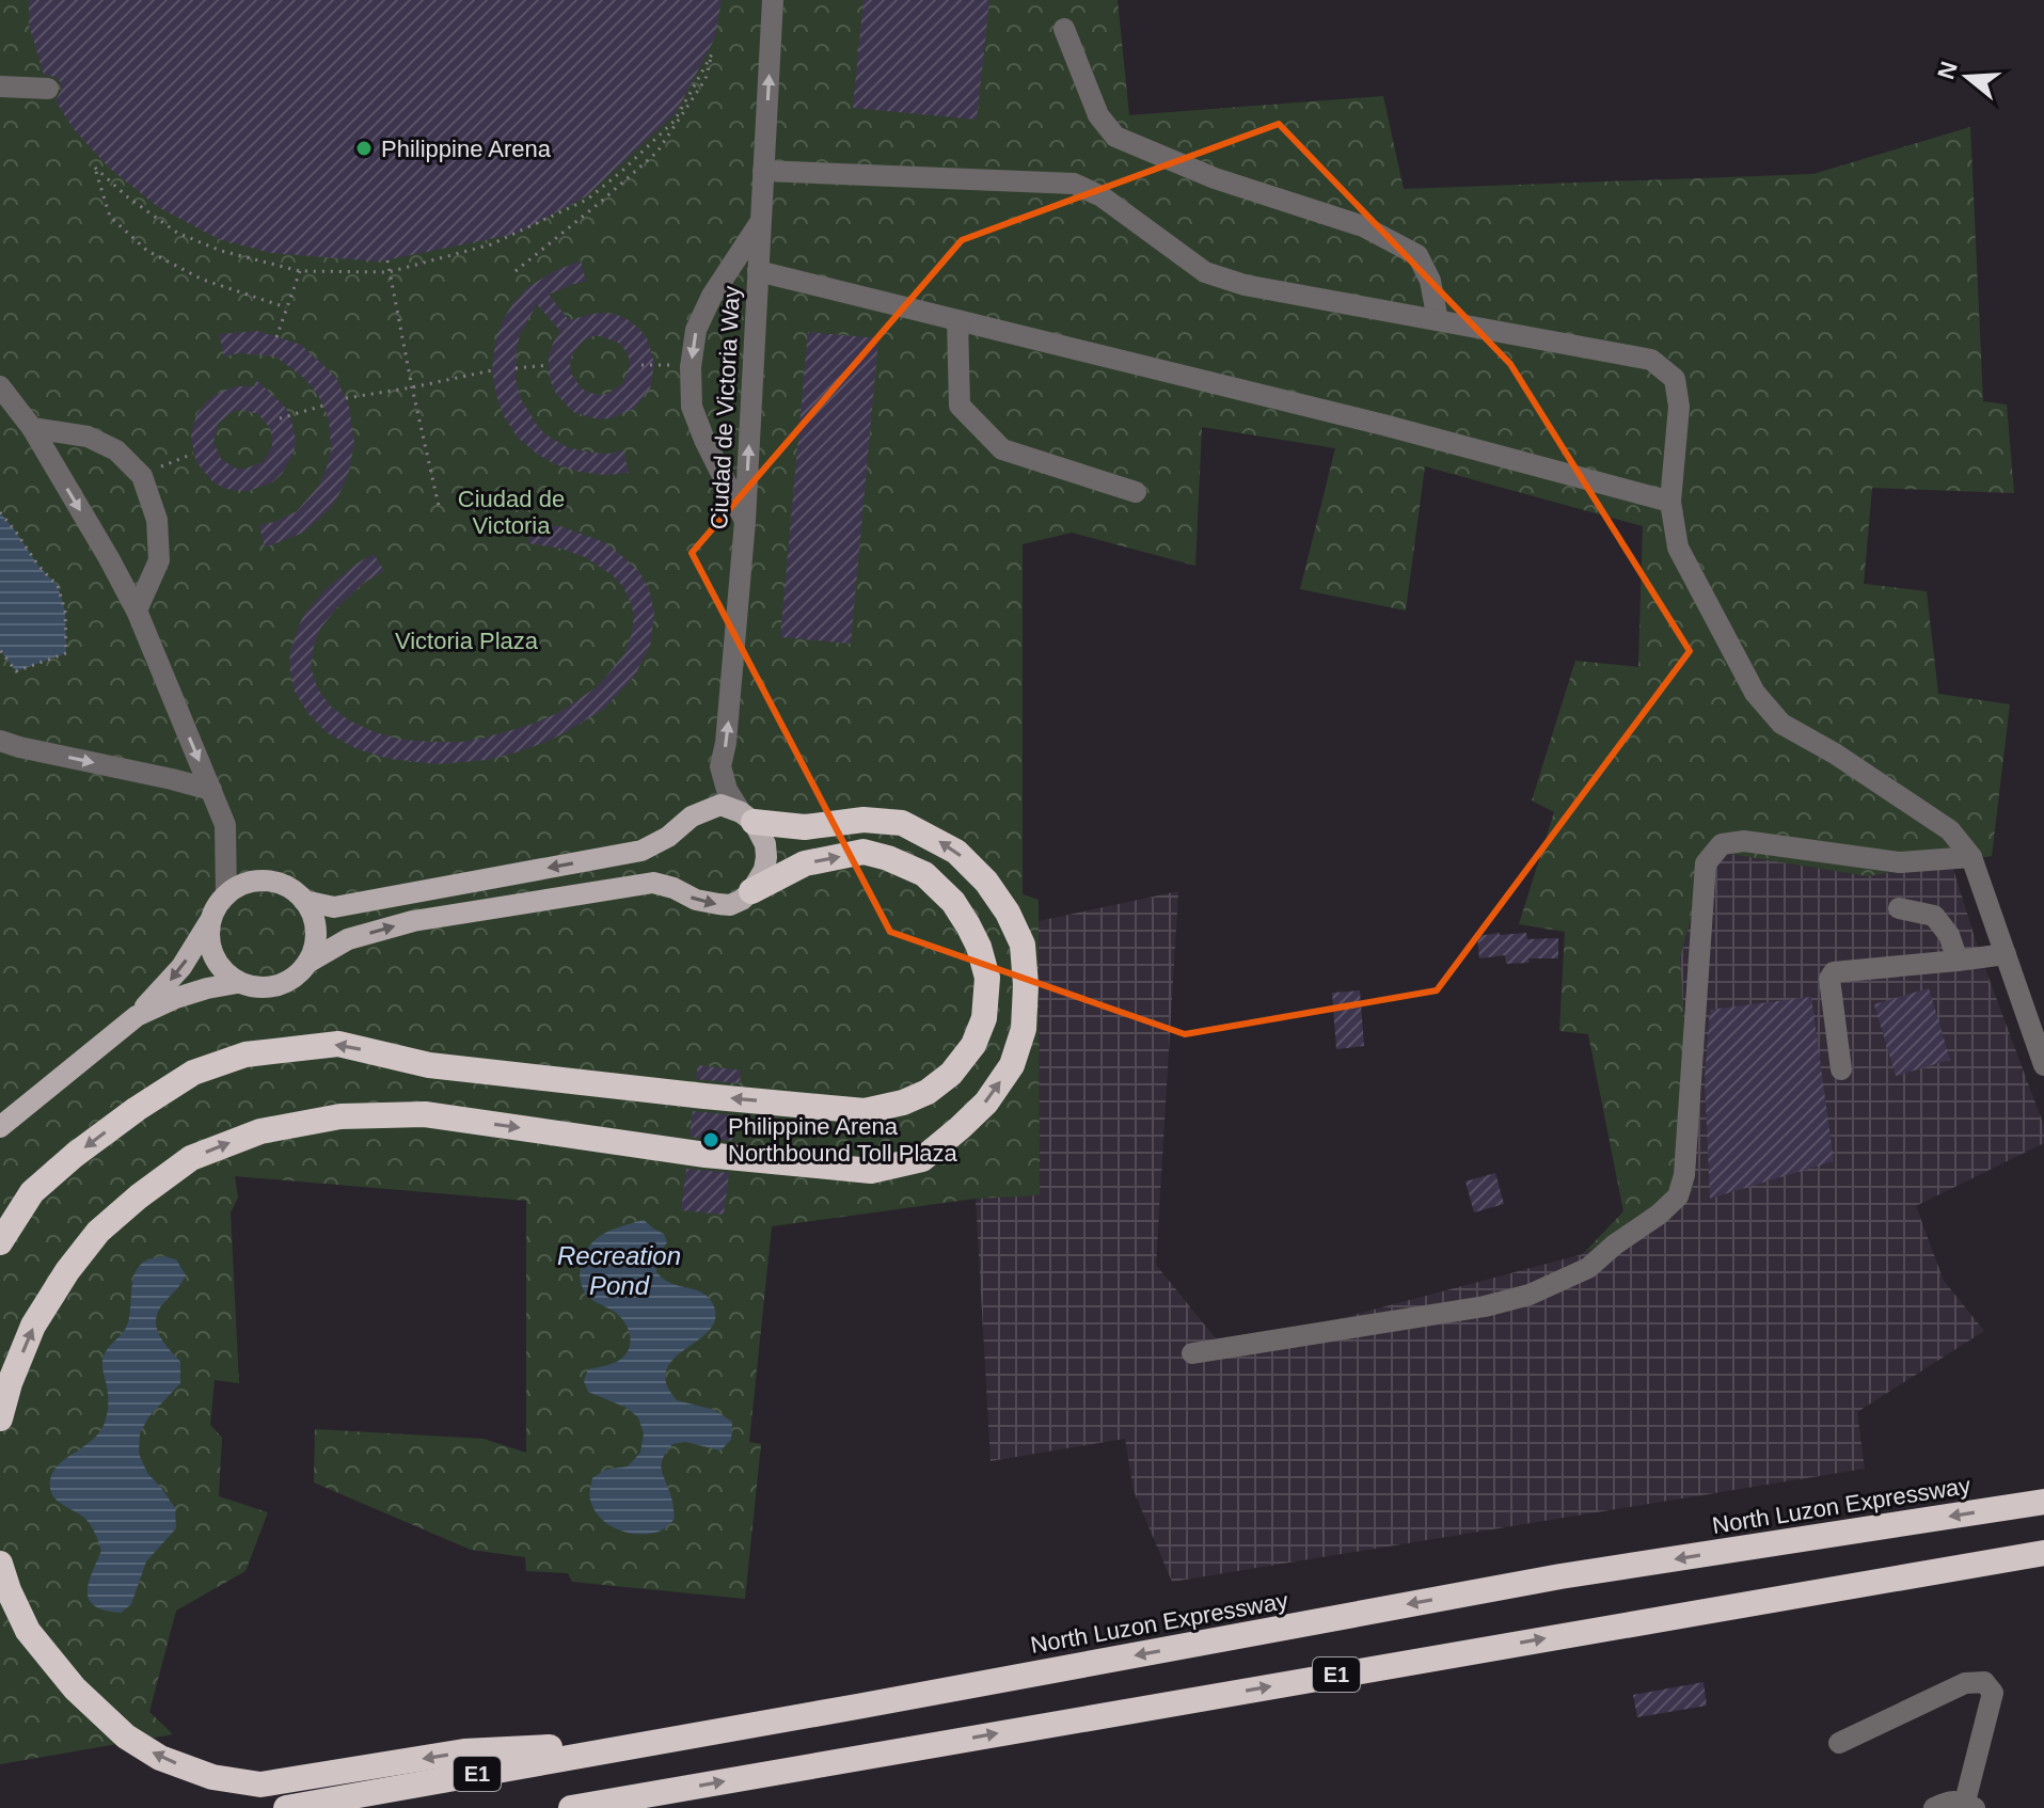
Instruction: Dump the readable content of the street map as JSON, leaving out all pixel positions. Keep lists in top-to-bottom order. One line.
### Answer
{"streets":{"highway":["North Luzon Expressway","E1"],"street":["Ciudad de Victoria Way"]},"one_way":["Ciudad de Victoria Way"],"water":["Recreation Pond"],"parks":["Ciudad de Victoria","Victoria Plaza"],"places":["Philippine Arena","Philippine Arena Northbound Toll Plaza"],"north":"left"}
